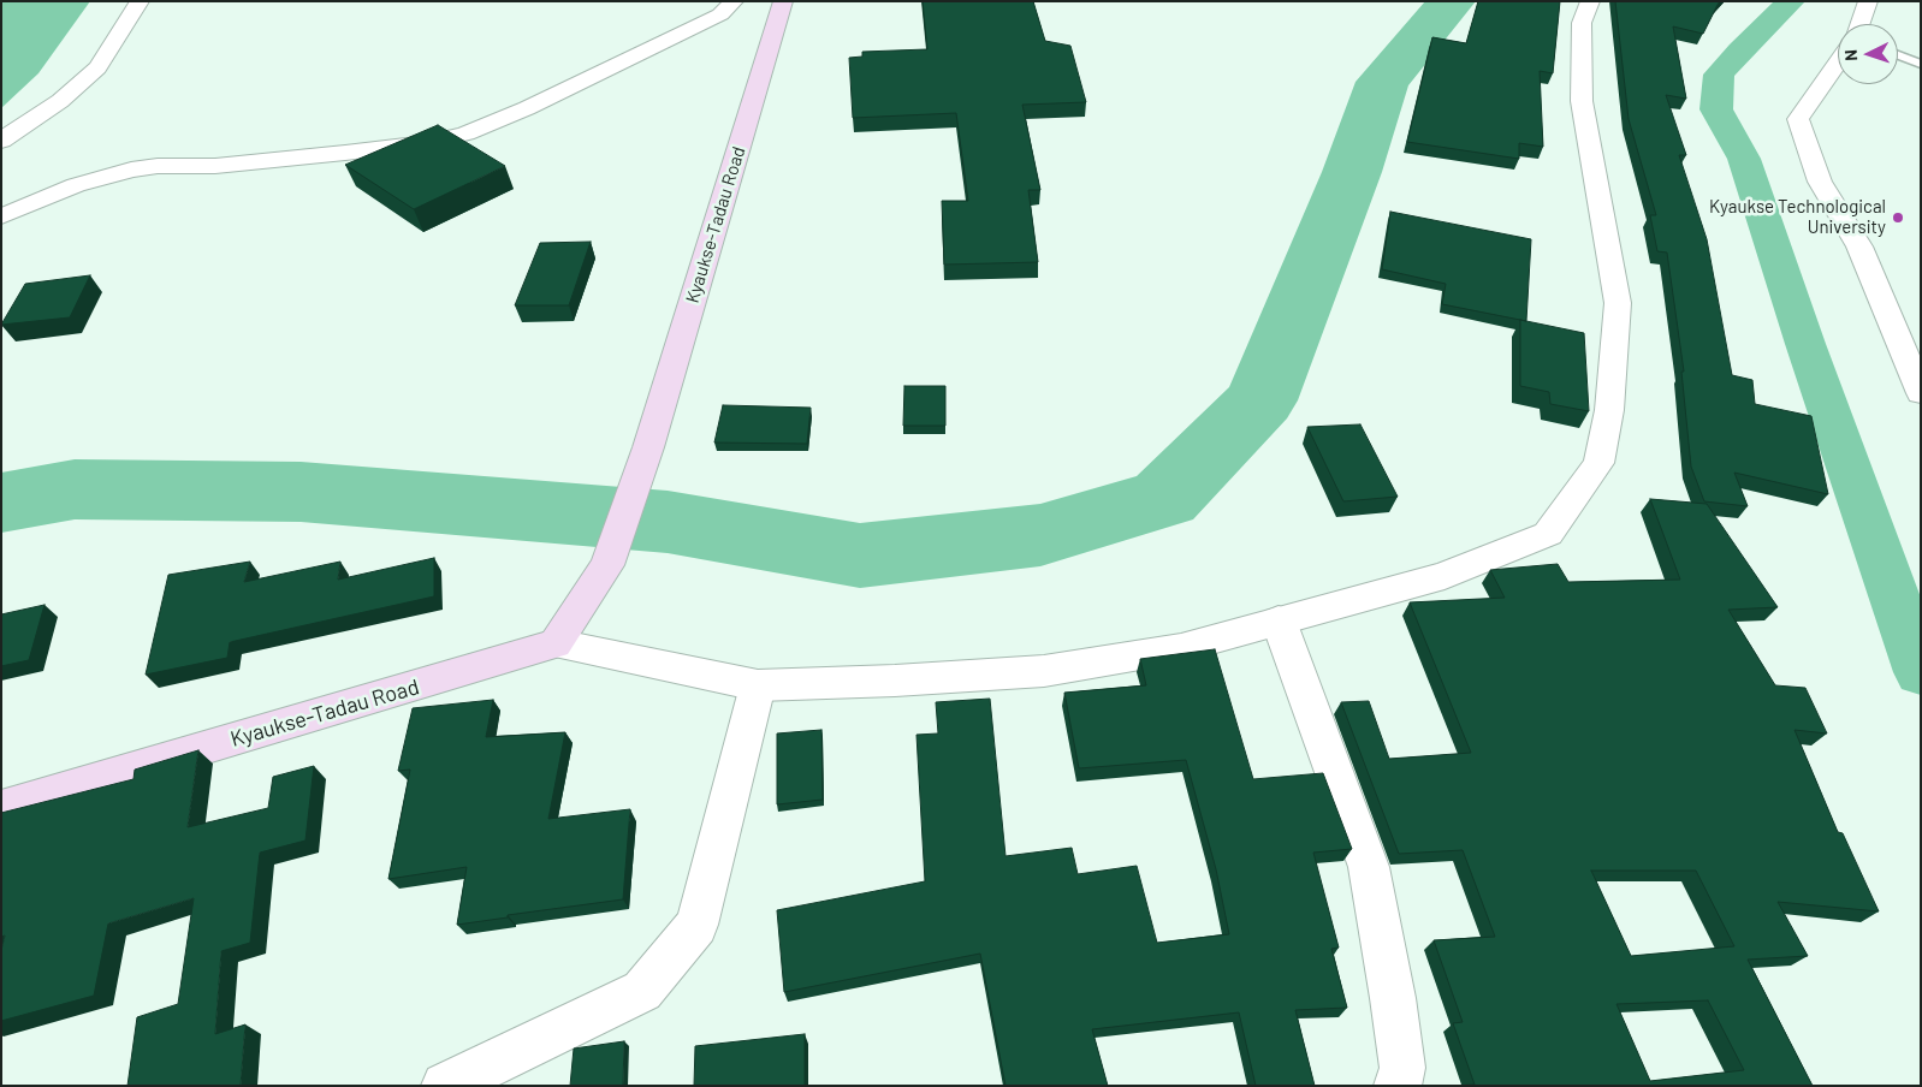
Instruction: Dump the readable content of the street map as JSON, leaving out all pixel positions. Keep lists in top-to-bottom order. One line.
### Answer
{"streets":{"main road":["Kyaukse-Tadau Road"]},"places":["Kyaukse Technological University"],"north":"left"}
